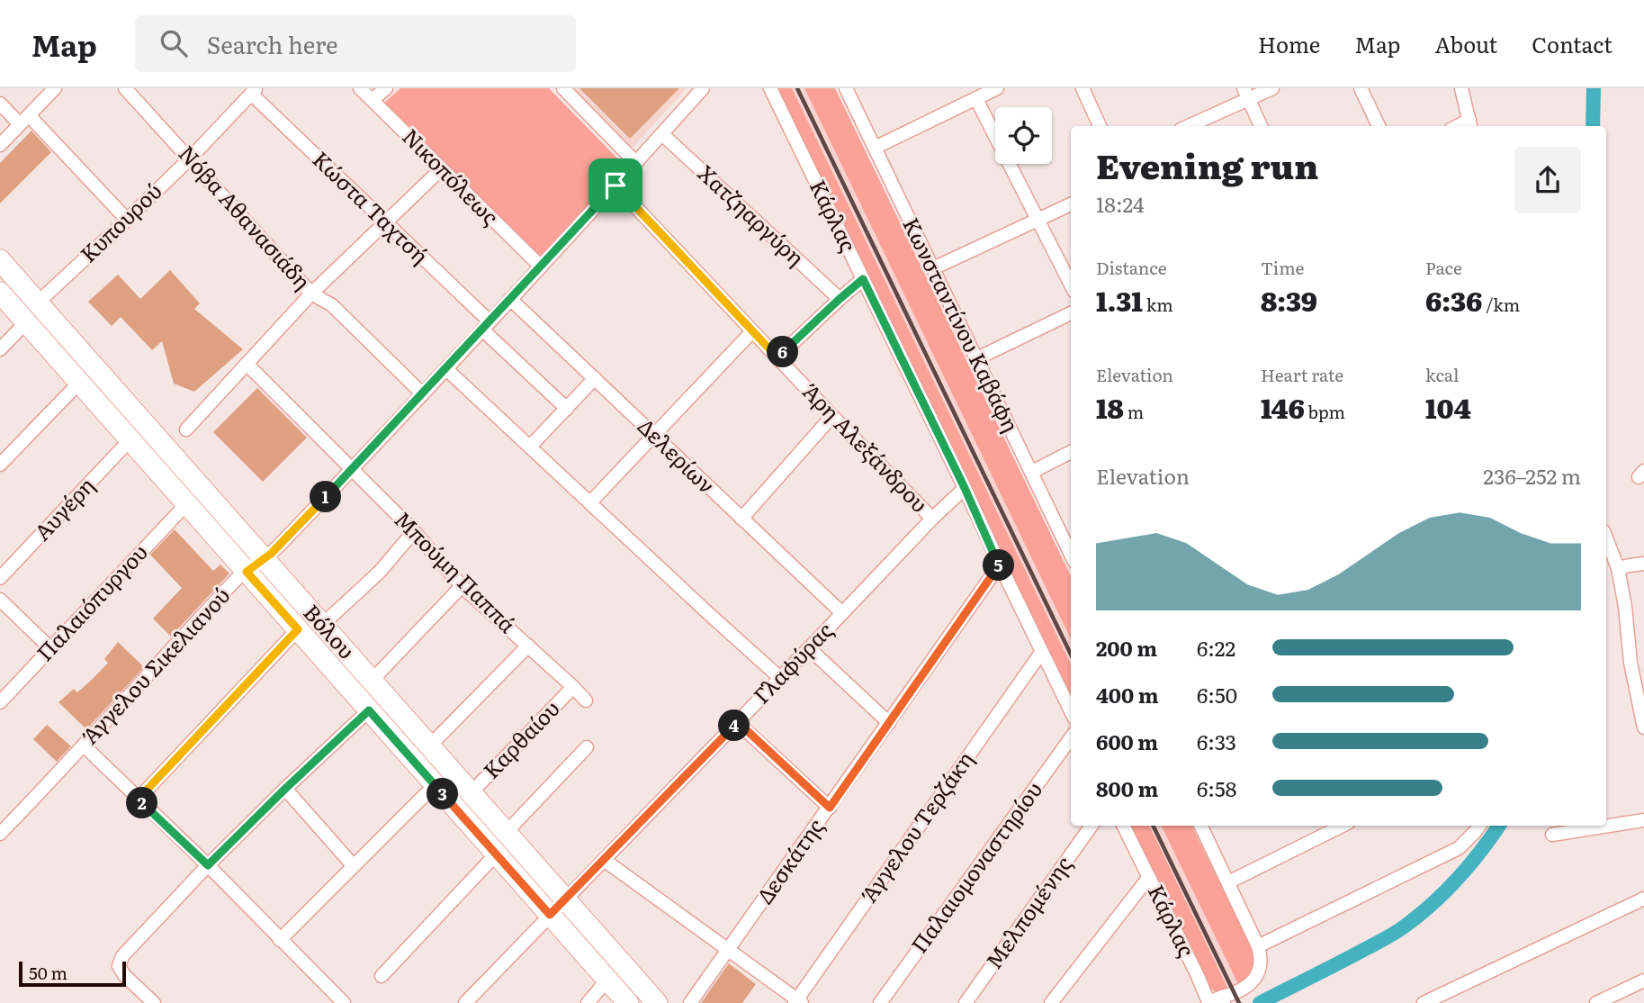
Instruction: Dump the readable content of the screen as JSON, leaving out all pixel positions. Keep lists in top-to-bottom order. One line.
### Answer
{"streets":{"main road":["Βόλου"],"street":["Νικοπόλεως","Κώστα Ταχτσή","Χατζηαργύρη","Κάρλας","Νόβα Αθανασιάδη","Κυπουρού","Κωνσταντίνου Καβάφη","Άρη Αλεξάνδρου","Δελερίων","Αυγέρη","Μπούμη Παππά","Παλαιόπυργου","Γλαφύρας","Άγγελου Σικελιανού","Καρθαίου","Άγγελου Τερζάκη","Δεσκάτης","Παλαιομοναστηρίου","Μελπομένης"]},"crossings":[["Νικοπόλεως","Άγγελου Σικελιανού"],["Κώστα Ταχτσή","Κυπουρού"],["Κώστα Ταχτσή","Άγγελου Σικελιανού"],["Χατζηαργύρη","Άγγελου Σικελιανού"],["Κάρλας","Γλαφύρας"],["Κάρλας","Άγγελου Τερζάκη"],["Κάρλας","Δεσκάτης"],["Νόβα Αθανασιάδη","Κυπουρού"],["Νόβα Αθανασιάδη","Άγγελου Σικελιανού"],["Κυπουρού","Βόλου"],["Άρη Αλεξάνδρου","Γλαφύρας"],["Άρη Αλεξάνδρου","Άγγελου Σικελιανού"],["Δελερίων","Γλαφύρας"],["Δελερίων","Άγγελου Σικελιανού"],["Αυγέρη","Βόλου"],["Μπούμη Παππά","Άγγελου Σικελιανού"],["Μπούμη Παππά","Καρθαίου"],["Παλαιόπυργου","Βόλου"],["Βόλου","Γλαφύρας"],["Βόλου","Άγγελου Σικελιανού"],["Βόλου","Καρθαίου"]],"scale_bar":"50 m","page":{"header":"Map","search":"Search here","nav":["Home","Map","About","Contact"],"heading":["Evening run","18:24"],"stats":[["Distance","1.31 km"],["Time","8:39"],["Pace","6:36 /km"],["Elevation","18 m"],["Heart rate","146 bpm"],["kcal","104"]],"pins":["6","1","5","4","3","2"],"chart":["Elevation","236–252 m"],"list":[{"name":"200 m","note":"6:22"},{"name":"400 m","note":"6:50"},{"name":"600 m","note":"6:33"},{"name":"800 m","note":"6:58"}],"scale":"50 m"}}
